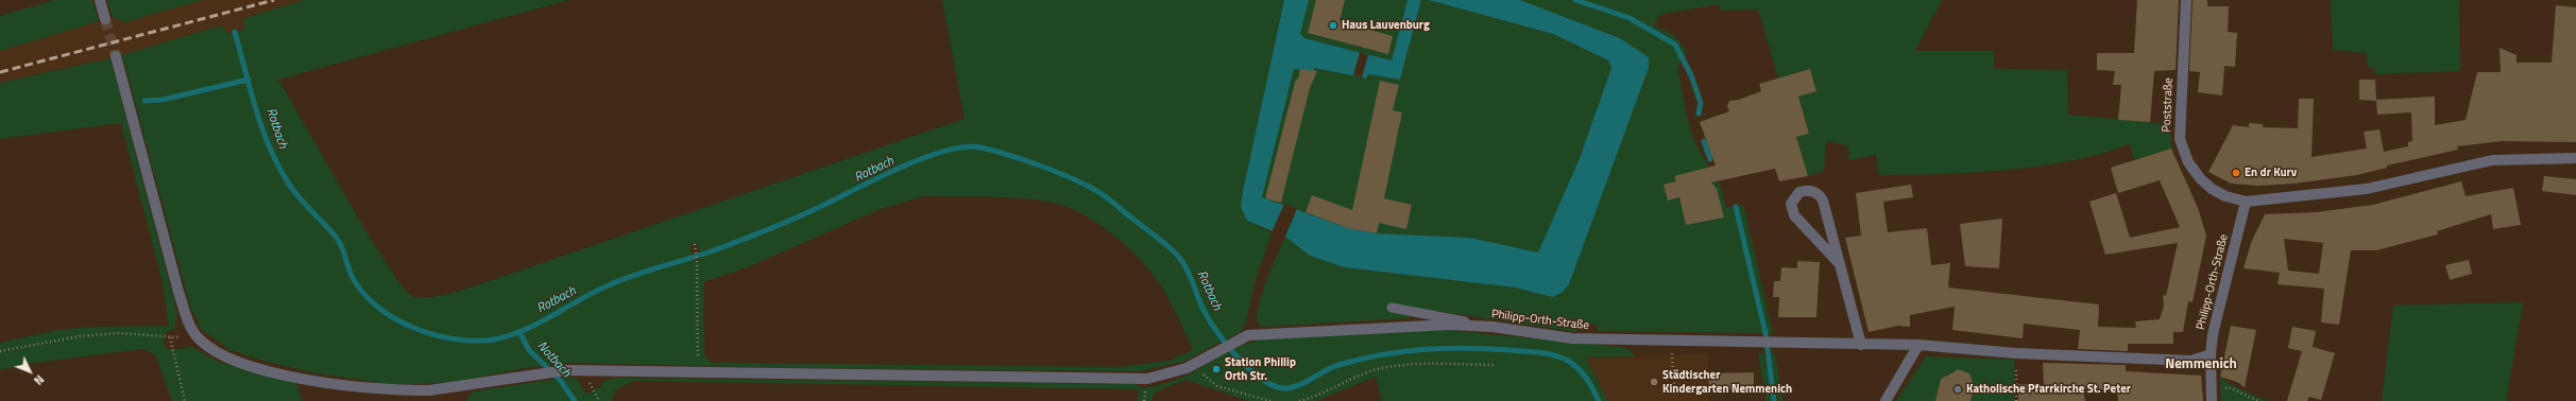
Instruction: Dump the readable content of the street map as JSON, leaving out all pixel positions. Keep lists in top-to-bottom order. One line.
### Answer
{"streets":{"street":["Poststraße","Philipp-Orth-Straße"]},"crossings":[["Poststraße","Philipp-Orth-Straße"]],"districts":["Nemmenich"],"water":["Rotbach","Notbach"],"places":["Haus Lauvenburg","En dr Kurv","Station Phillip Orth Str.","Städtischer Kindergarten Nemmenich","Katholische Pfarrkirche St. Peter"],"north":"bottom right"}
